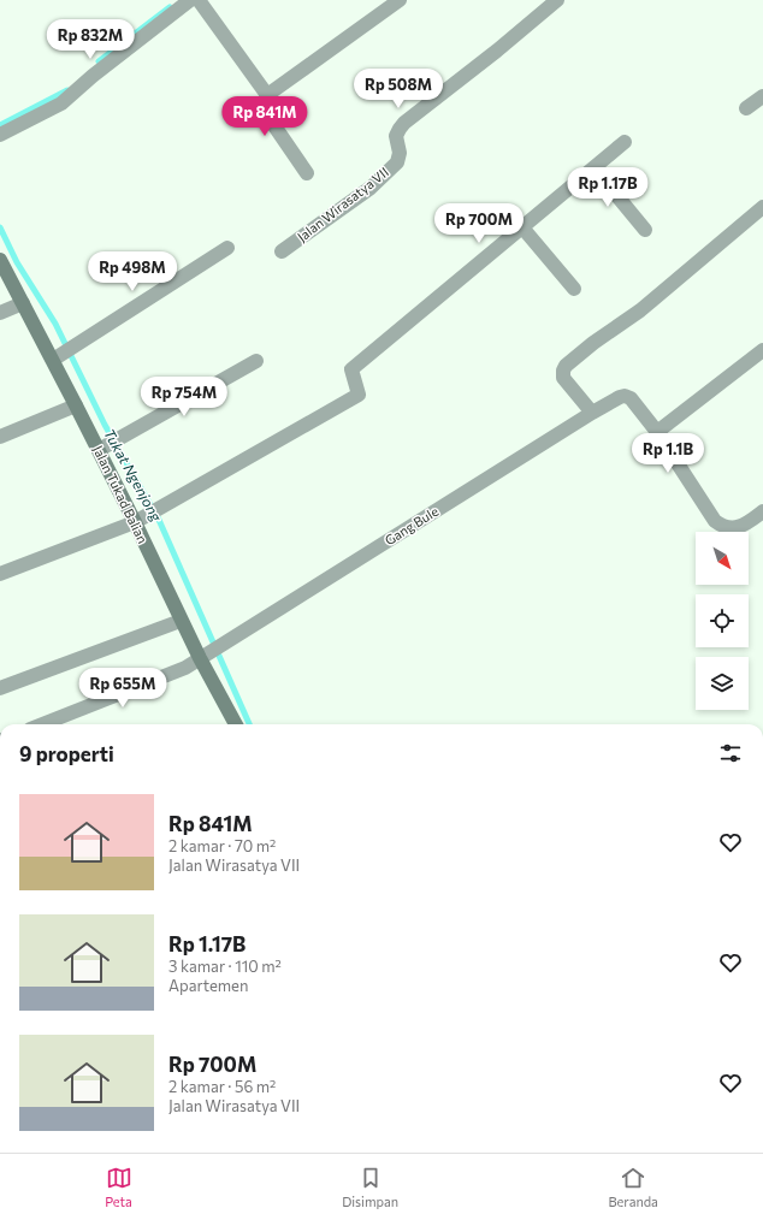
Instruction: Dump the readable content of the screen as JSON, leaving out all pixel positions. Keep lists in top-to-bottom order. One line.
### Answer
{"streets":{"street":["Jalan Wirasatya VII","Jalan Tukad Balian","Gang Bule"]},"crossings":[["Jalan Tukad Balian","Gang Bule"]],"water":["Tukat Ngenjong"],"north":"bottom right","page":{"price":["Rp 832M","Rp 508M","Rp 841M","Rp 1.17B","Rp 700M","Rp 498M","Rp 754M","Rp 1.1B","Rp 655M"],"heading":"9 properti","list":[{"name":"Rp 841M","note":"2 kamar · 70 m² · Jalan Wirasatya VII"},{"name":"Rp 1.17B","note":"3 kamar · 110 m² · Apartemen"},{"name":"Rp 700M","note":"2 kamar · 56 m² · Jalan Wirasatya VII"}],"tabs":["Peta","Disimpan","Beranda"]}}
